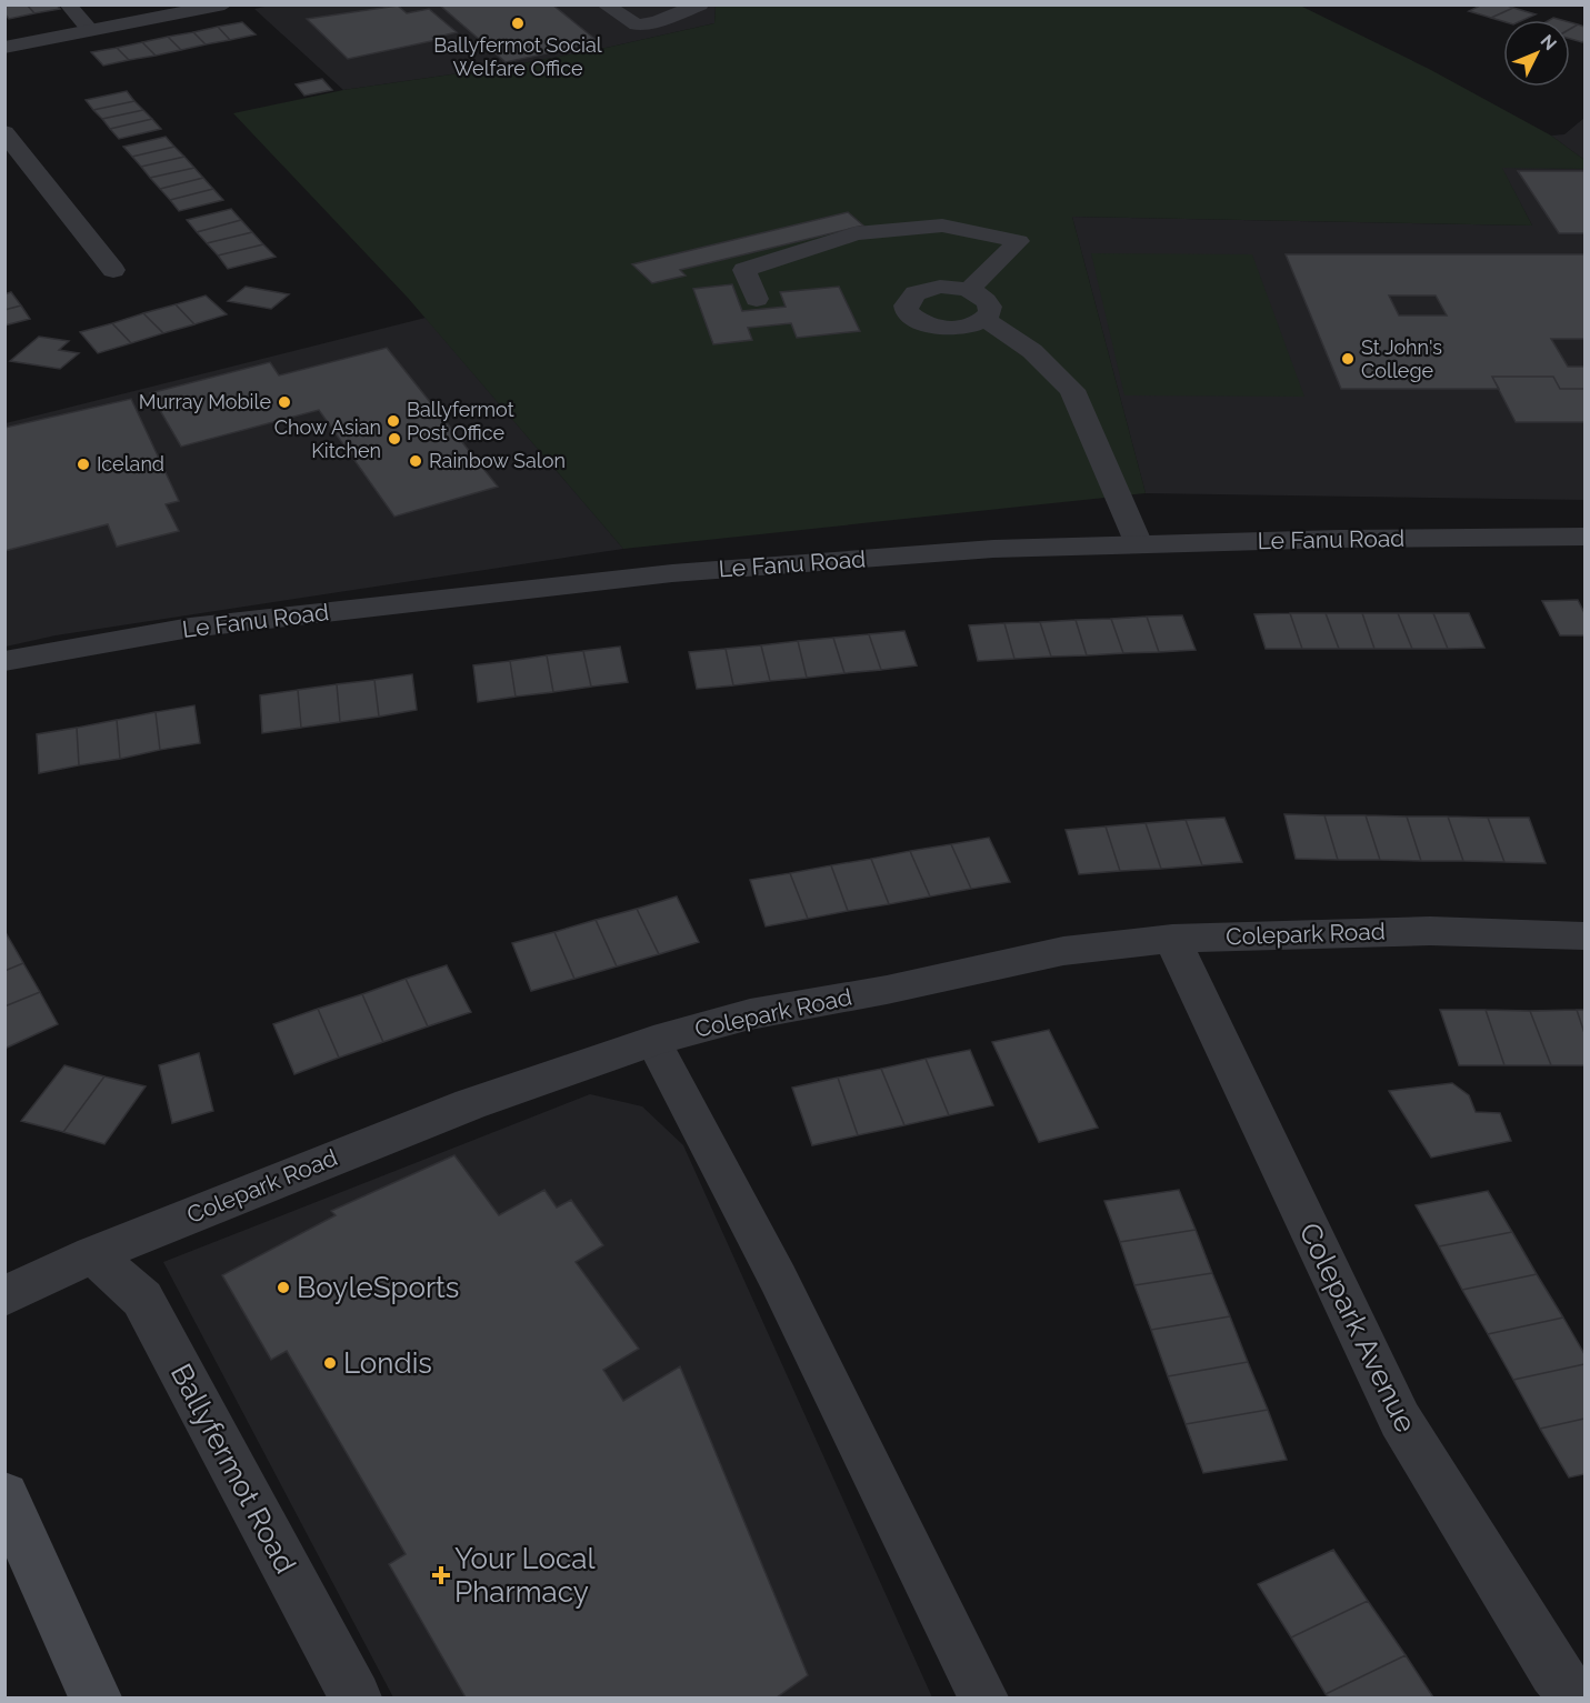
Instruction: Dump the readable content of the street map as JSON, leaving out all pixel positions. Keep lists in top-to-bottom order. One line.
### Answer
{"streets":{"street":["Le Fanu Road","Colepark Road","Colepark Avenue","Ballyfermot Road"]},"crossings":[["Colepark Road","Colepark Avenue"],["Colepark Road","Ballyfermot Road"]],"places":{"other":["Ballyfermot Social Welfare Office","St John's College","Murray Mobile","Ballyfermot Post Office","Chow Asian Kitchen","Rainbow Salon","Iceland","BoyleSports","Londis"],"health":["Your Local Pharmacy"]},"north":"top right"}
